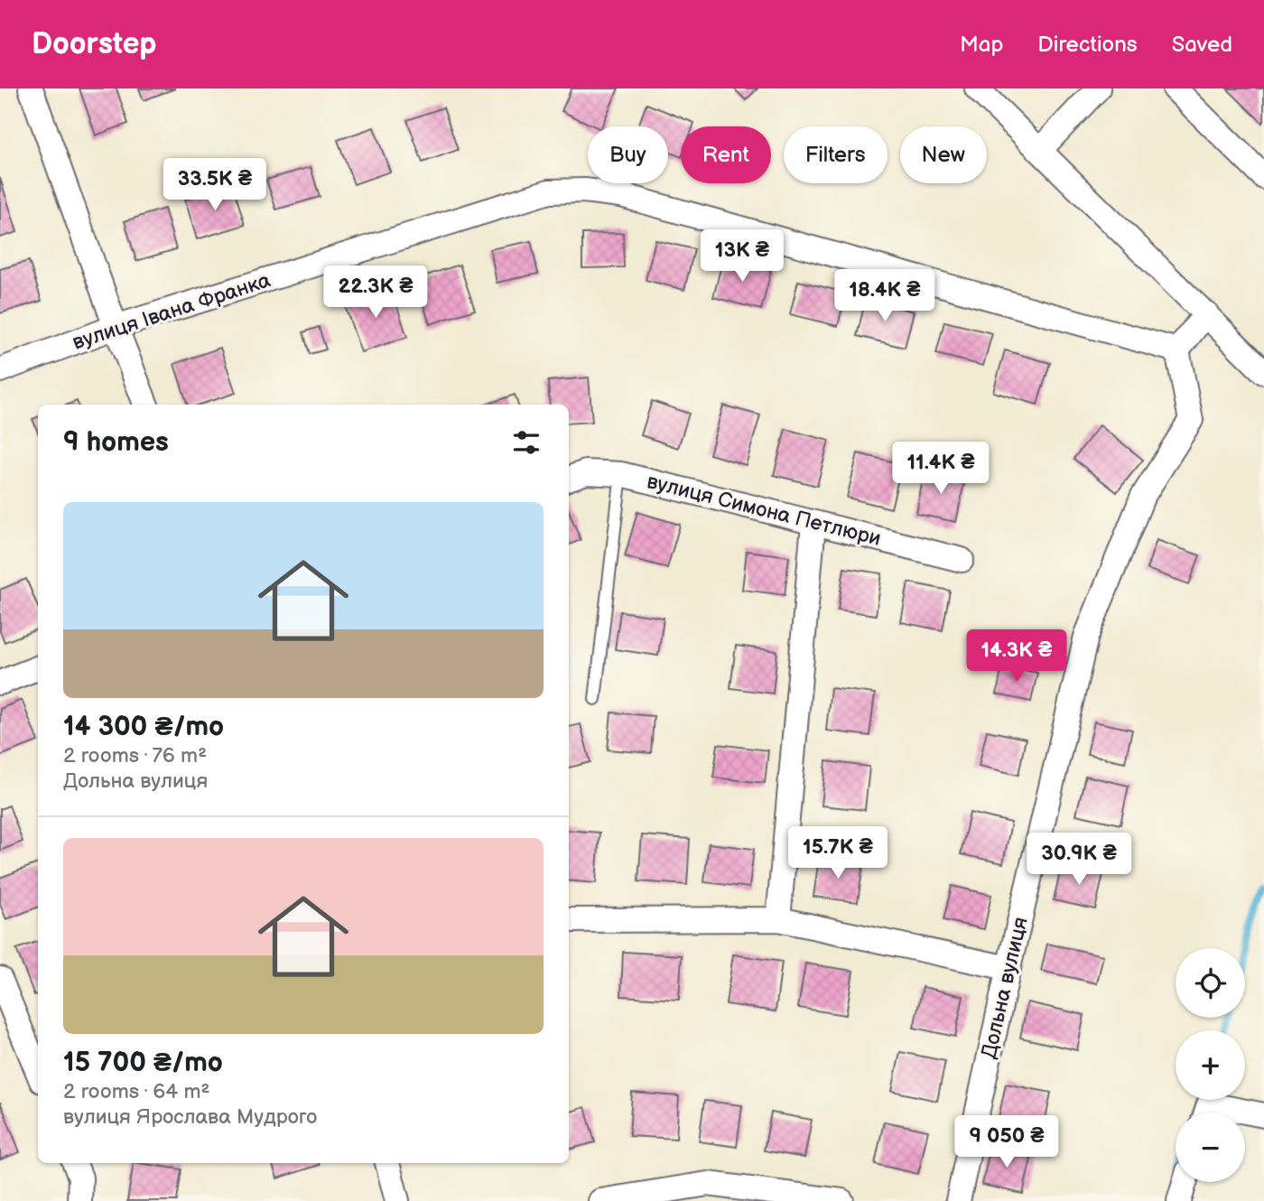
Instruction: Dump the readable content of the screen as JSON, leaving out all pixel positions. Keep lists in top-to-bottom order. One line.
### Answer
{"streets":{"street":["вулиця Івана Франка","вулиця Симона Петлюри","Дольна вулиця"]},"crossings":[["вулиця Івана Франка","Дольна вулиця"]],"page":{"header":"Doorstep","nav":["Map","Directions","Saved"],"chip":["Buy","Rent","Filters","New"],"price":["33.5K ₴","13K ₴","22.3K ₴","18.4K ₴","11.4K ₴","14.3K ₴","15.7K ₴","30.9K ₴","9 050 ₴"],"heading":"9 homes","list":[{"name":"14 300 ₴/mo","note":"2 rooms · 76 m² · Дольна вулиця"},{"name":"15 700 ₴/mo","note":"2 rooms · 64 m² · вулиця Ярослава Мудрого"}],"map_buttons":["+","−"]}}
